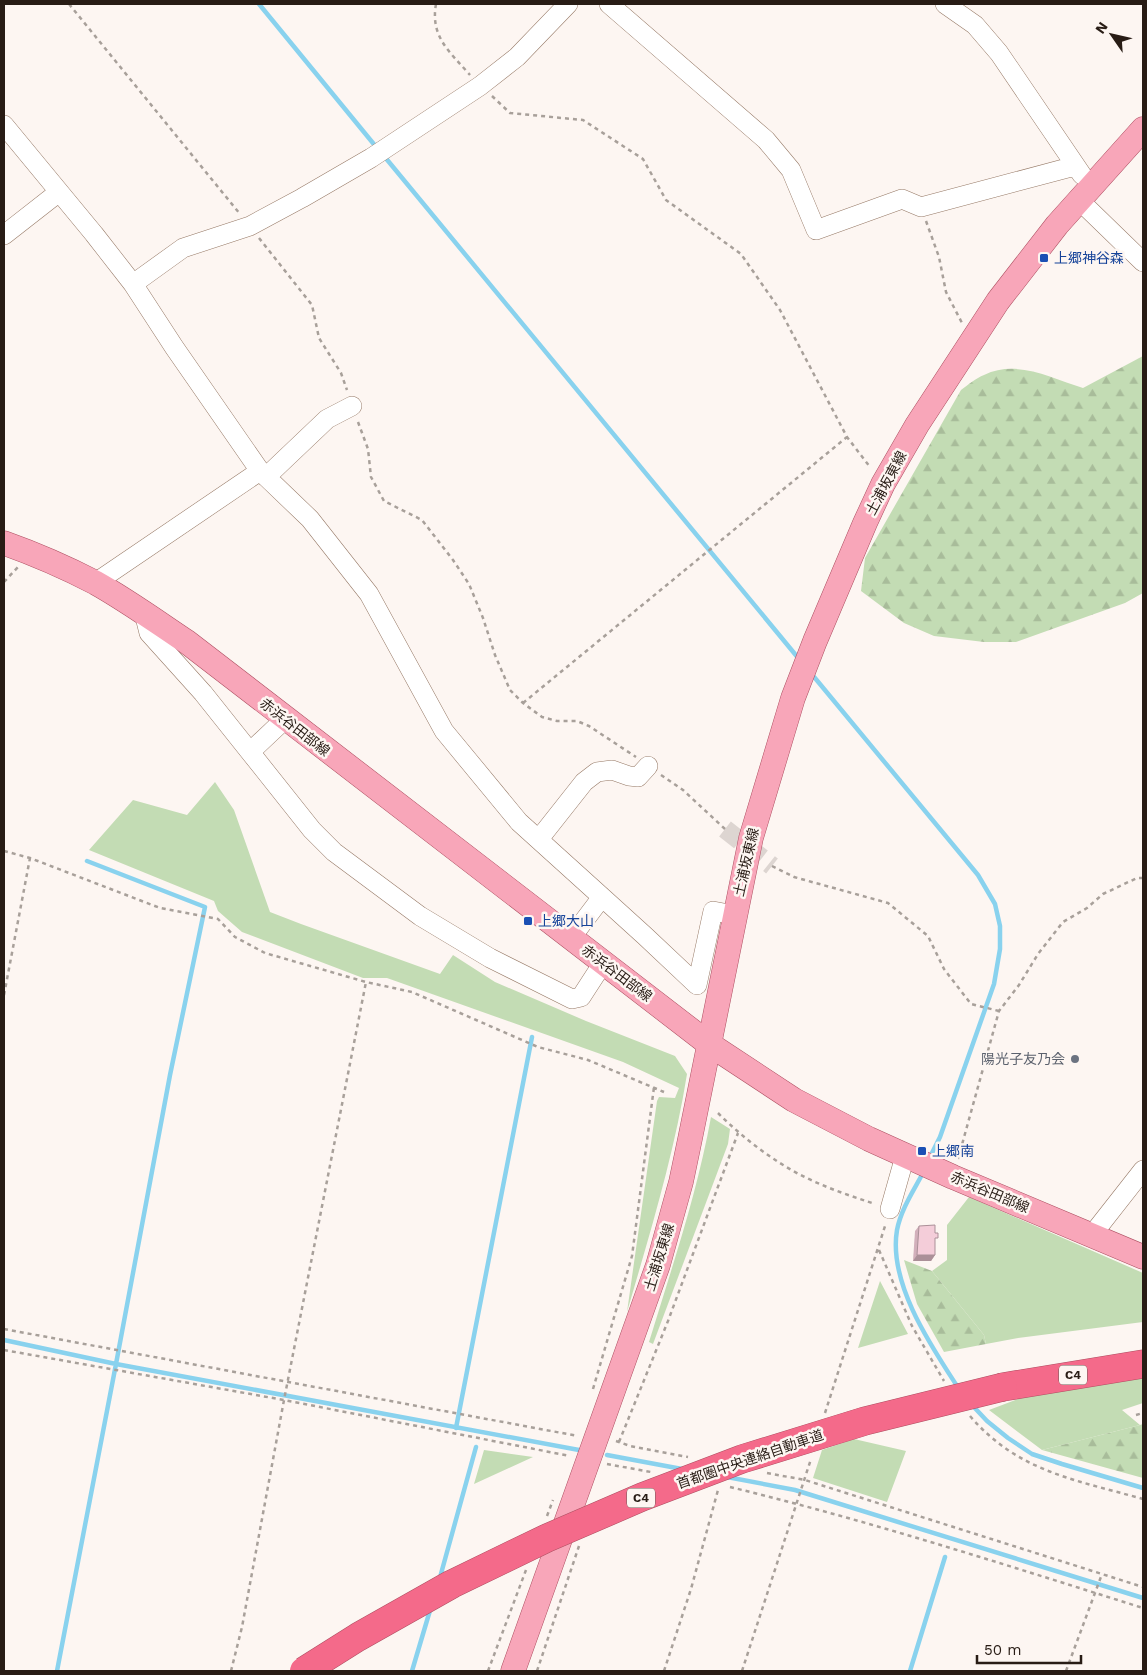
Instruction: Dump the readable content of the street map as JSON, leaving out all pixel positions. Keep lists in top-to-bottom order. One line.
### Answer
{"streets":{"highway":["C4","首都圏中央連絡自動車道"],"main road":["土浦坂東線","赤浜谷田部線"]},"crossings":[["土浦坂東線","赤浜谷田部線"]],"places":{"transit":["上郷神谷森","上郷大山","上郷南"],"other":["陽光子友乃会"]},"scale_bar":"50 m","north":"top left"}
